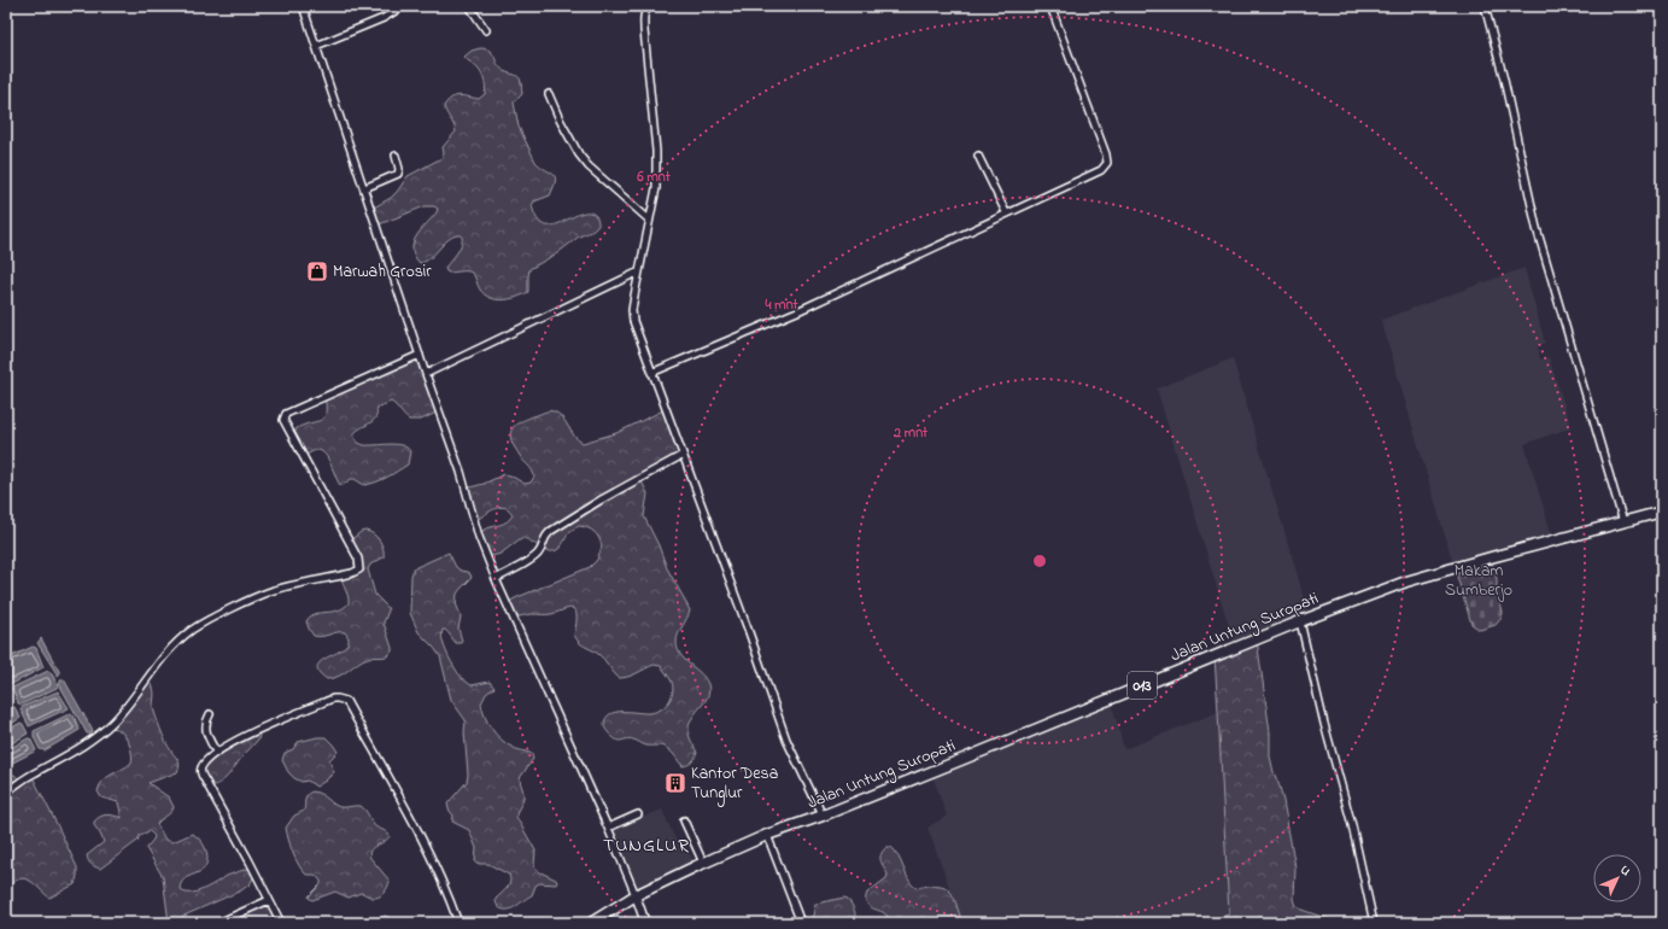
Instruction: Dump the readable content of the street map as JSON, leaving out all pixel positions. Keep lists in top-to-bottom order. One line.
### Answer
{"streets":{"main road":["Jalan Untung Suropati","013"]},"crossings":[["Jalan Untung Suropati","013"]],"districts":["TUNGLUR"],"parks":["Makam Sumberjo"],"places":{"shop":["Marwah Grosir"],"building":["Kantor Desa Tunglur"]},"north":"top right","rings":["6 mnt","4 mnt","2 mnt"]}
